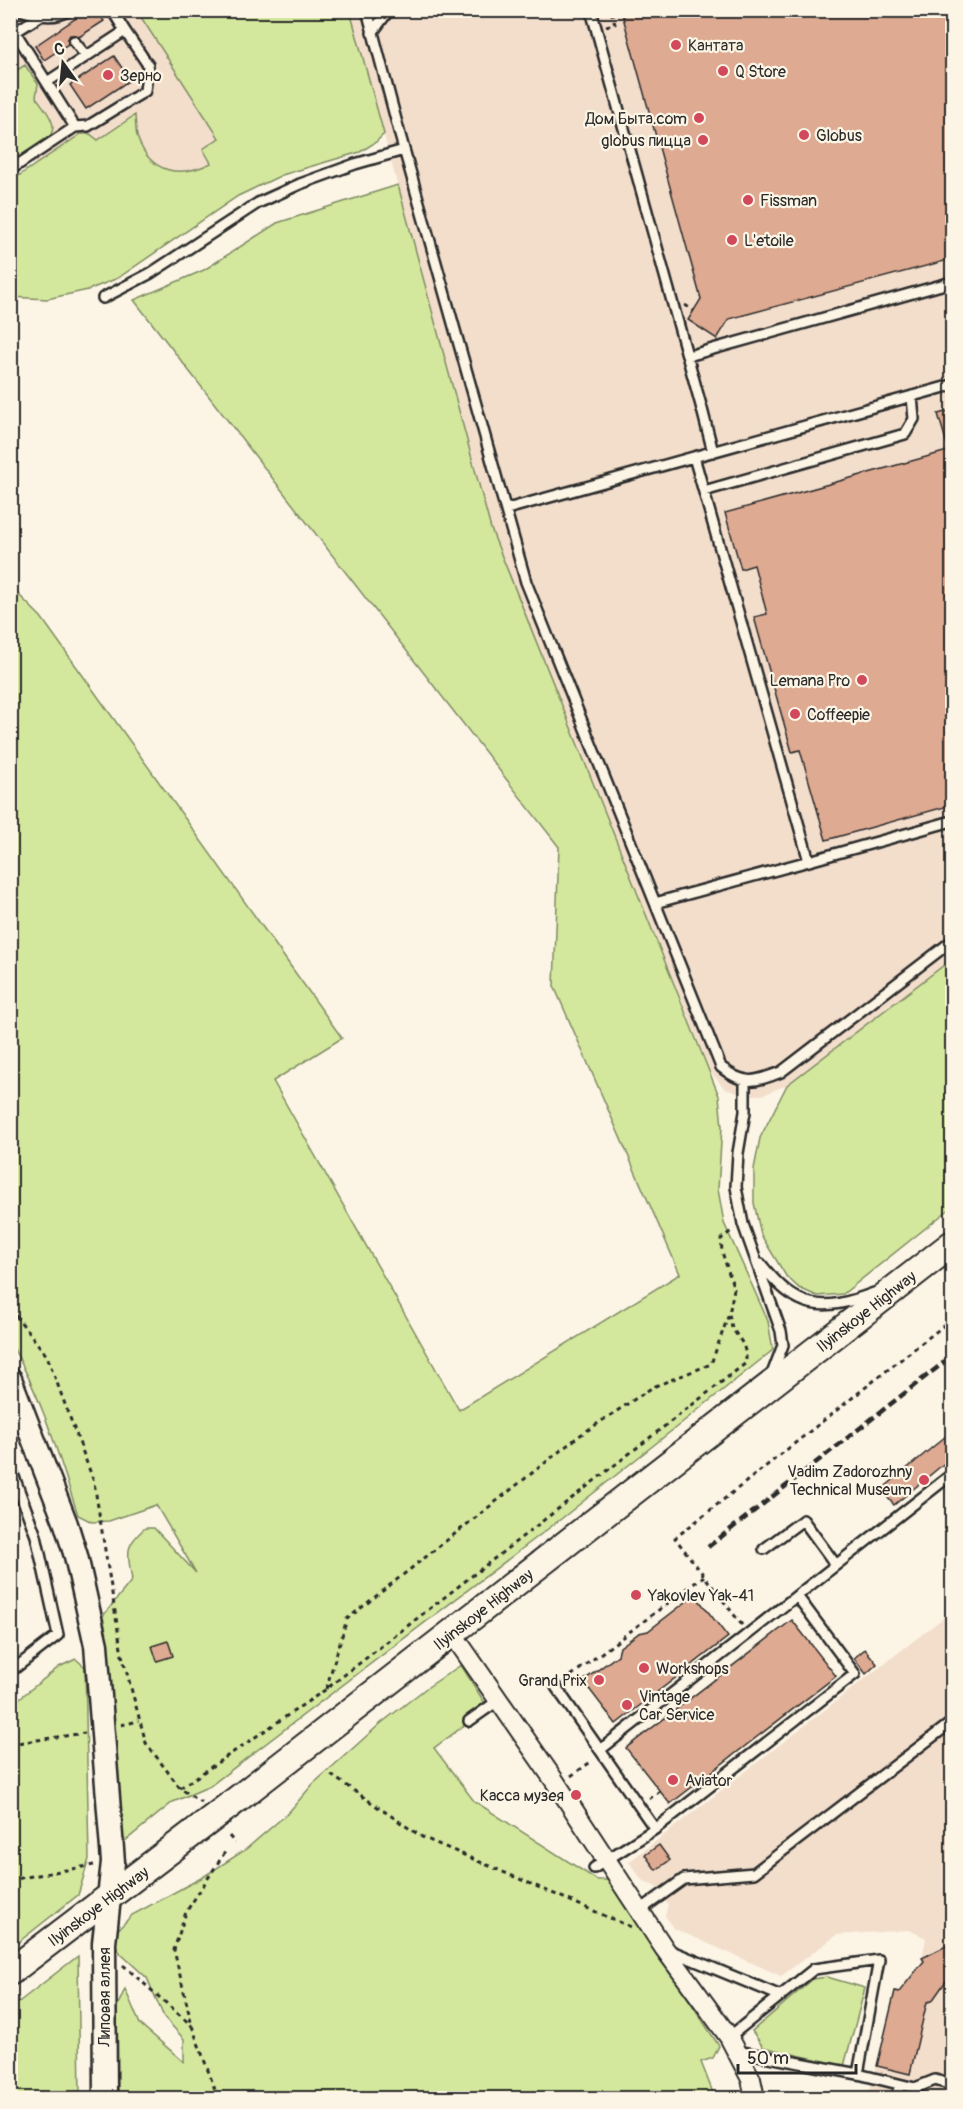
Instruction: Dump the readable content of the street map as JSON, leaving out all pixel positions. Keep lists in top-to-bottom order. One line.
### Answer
{"streets":{"main road":["Ilyinskoye Highway"],"street":["Липовая аллея"]},"crossings":[["Ilyinskoye Highway","Липовая аллея"]],"places":["Кантата","Q Store","Зерно","Дом Быта.com","Globus","globus пицца","Fissman","L'etoile","Lemana Pro","Coffeepie","Vadim Zadorozhny Technical Museum","Yakovlev Yak-41","Workshops","Grand Prix","Vintage Car Service","Aviator","Касса музея"],"scale_bar":"50 m","north":"top"}
